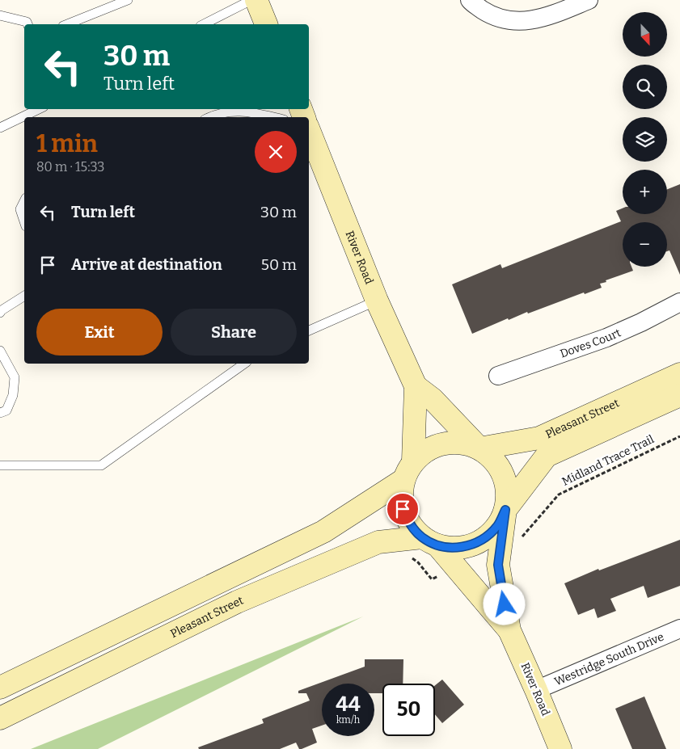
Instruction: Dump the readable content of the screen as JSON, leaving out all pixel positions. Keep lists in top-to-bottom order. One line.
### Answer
{"streets":{"main road":["River Road","Pleasant Street"],"street":["Doves Court","Westridge South Drive"],"path":["Midland Trace Trail"]},"crossings":[["River Road","Pleasant Street"],["River Road","Midland Trace Trail"],["River Road","Westridge South Drive"]],"north":"bottom","page":{"map_buttons":["+","−"],"turn":["30 m","Turn left"],"heading":["1 min","80 m · 15:33"],"list":[{"name":"Turn left","value":"30 m"},{"name":"Arrive at destination","value":"50 m"}],"buttons":["Exit","Share"],"speed":"44 km/h","limit":"50"}}
